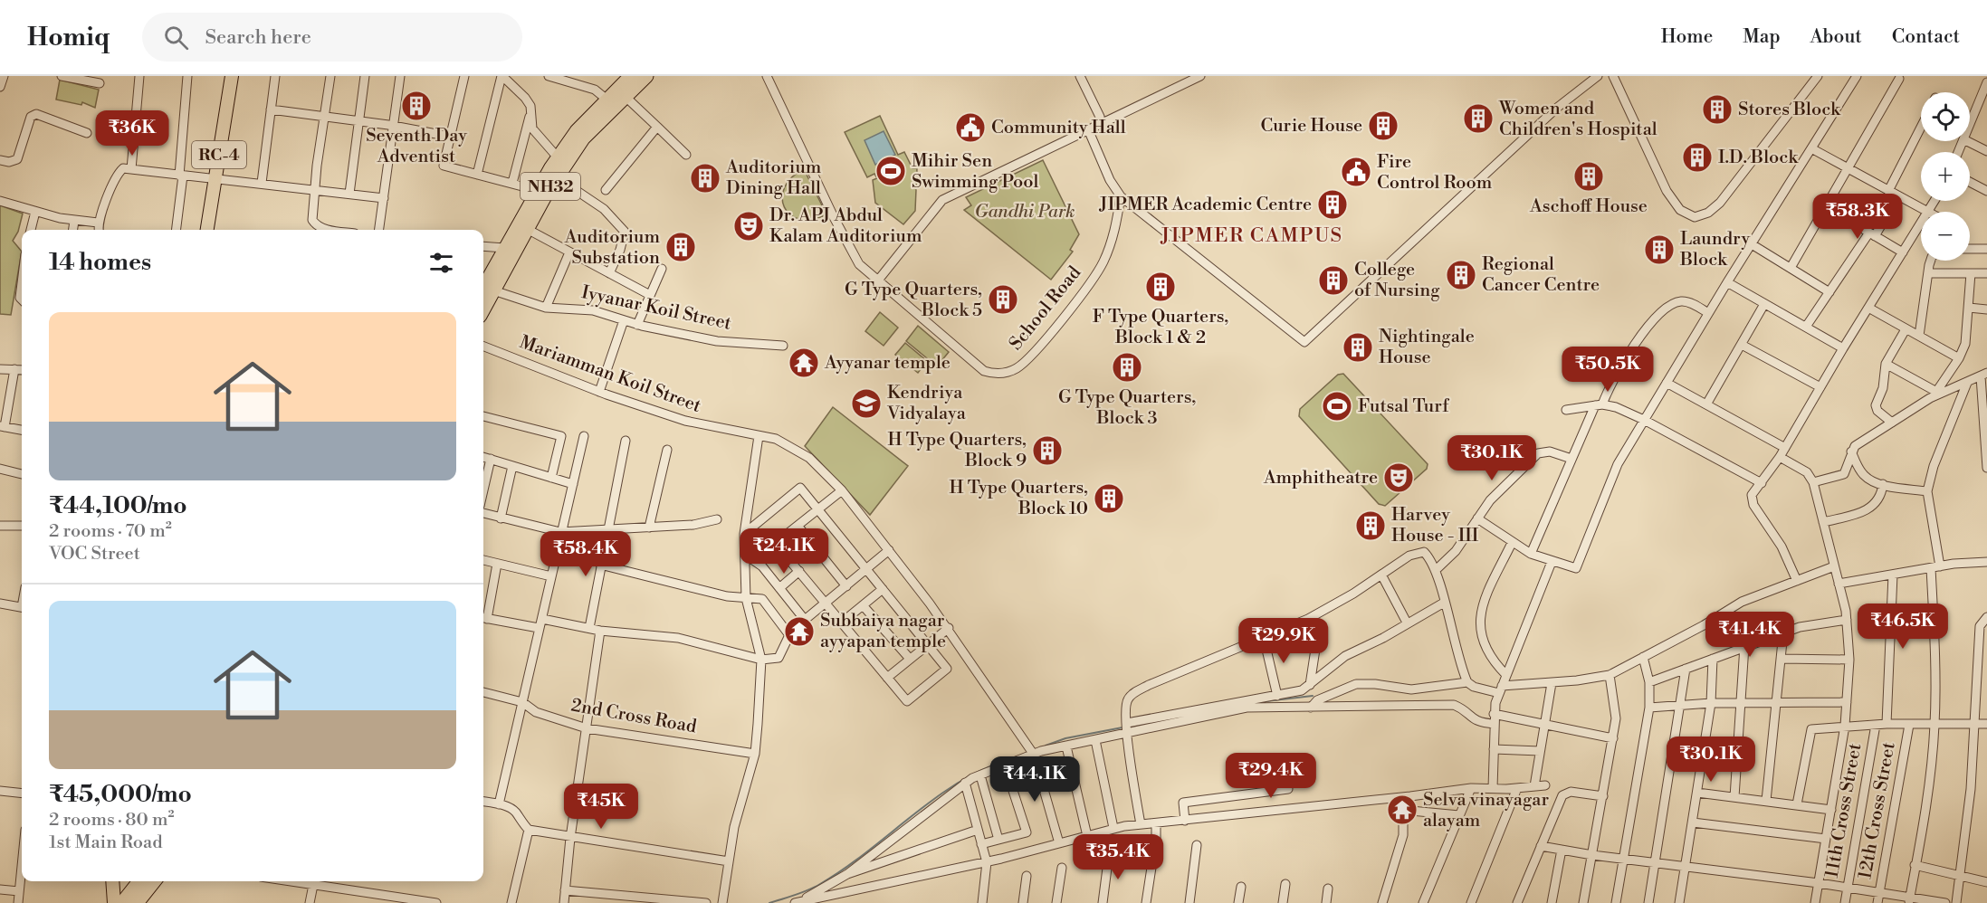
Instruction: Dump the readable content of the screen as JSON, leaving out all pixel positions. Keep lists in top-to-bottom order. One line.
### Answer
{"streets":{"highway":["NH32"],"main road":["RC-4"],"street":["Iyyanar Koil Street","School Road","Mariamman Koil Street","2nd Cross Road","11th Cross Street","12th Cross Street"]},"crossings":[["NH32","Iyyanar Koil Street"]],"districts":["JIPMER CAMPUS"],"parks":["Gandhi Park"],"places":{"building":["Seventh Day Adventist","Stores Block","Women and Children's Hospital","Curie House","I.D. Block","Aschoff House","Auditorium Dining Hall","JIPMER Academic Centre","Auditorium Substation","Laundry Block","Regional Cancer Centre","College of Nursing","F Type Quarters, Block 1 & 2","G Type Quarters, Block 5","Nightingale House","G Type Quarters, Block 3","H Type Quarters, Block 9","H Type Quarters, Block 10","Harvey House - III"],"public building":["Community Hall","Fire Control Room"],"sports":["Mihir Sen Swimming Pool","Futsal Turf"],"theatre":["Dr. APJ Abdul Kalam Auditorium","Amphitheatre"],"temple":["Ayyanar temple","Subbaiya nagar ayyapan temple","Selva vinayagar alayam"],"school or university":["Kendriya Vidyalaya"]},"page":{"header":"Homiq","search":"Search here","nav":["Home","Map","About","Contact"],"map_buttons":["+","−"],"price":["₹36K","₹58.3K","₹50.5K","₹30.1K","₹24.1K","₹58.4K","₹46.5K","₹41.4K","₹29.9K","₹30.1K","₹29.4K","₹44.1K","₹45K","₹35.4K"],"heading":"14 homes","list":[{"name":"₹44,100/mo","note":"2 rooms · 70 m² · VOC Street"},{"name":"₹45,000/mo","note":"2 rooms · 80 m² · 1st Main Road"}]}}
